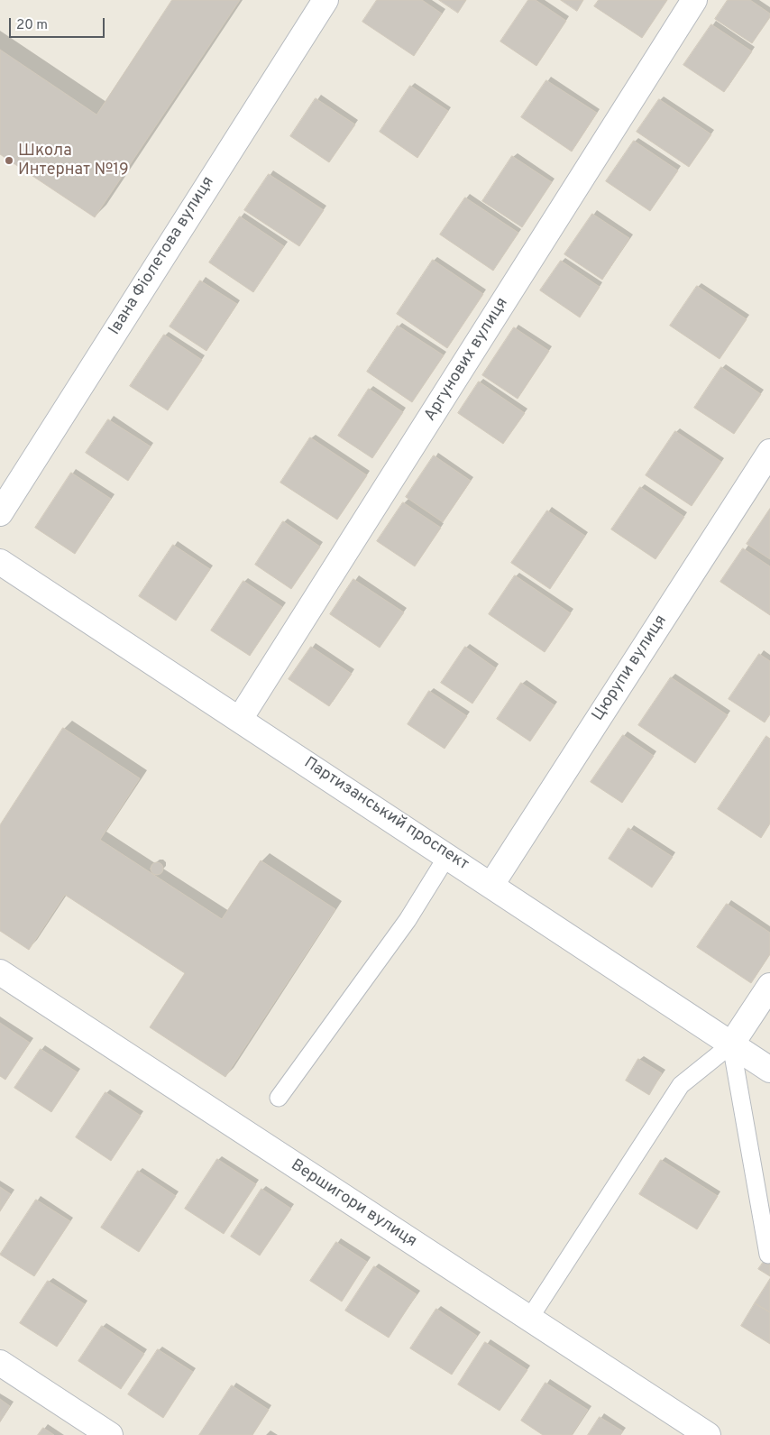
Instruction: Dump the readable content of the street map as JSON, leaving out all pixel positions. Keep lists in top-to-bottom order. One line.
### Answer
{"streets":{"street":["Івана Фіолетова вулиця","Аргунових вулиця","Цюрупи вулиця","Партизанський проспект","Вершигори вулиця"]},"crossings":[["Аргунових вулиця","Партизанський проспект"],["Цюрупи вулиця","Партизанський проспект"]],"places":["Школа Интернат №19"],"scale_bar":"20 m"}
